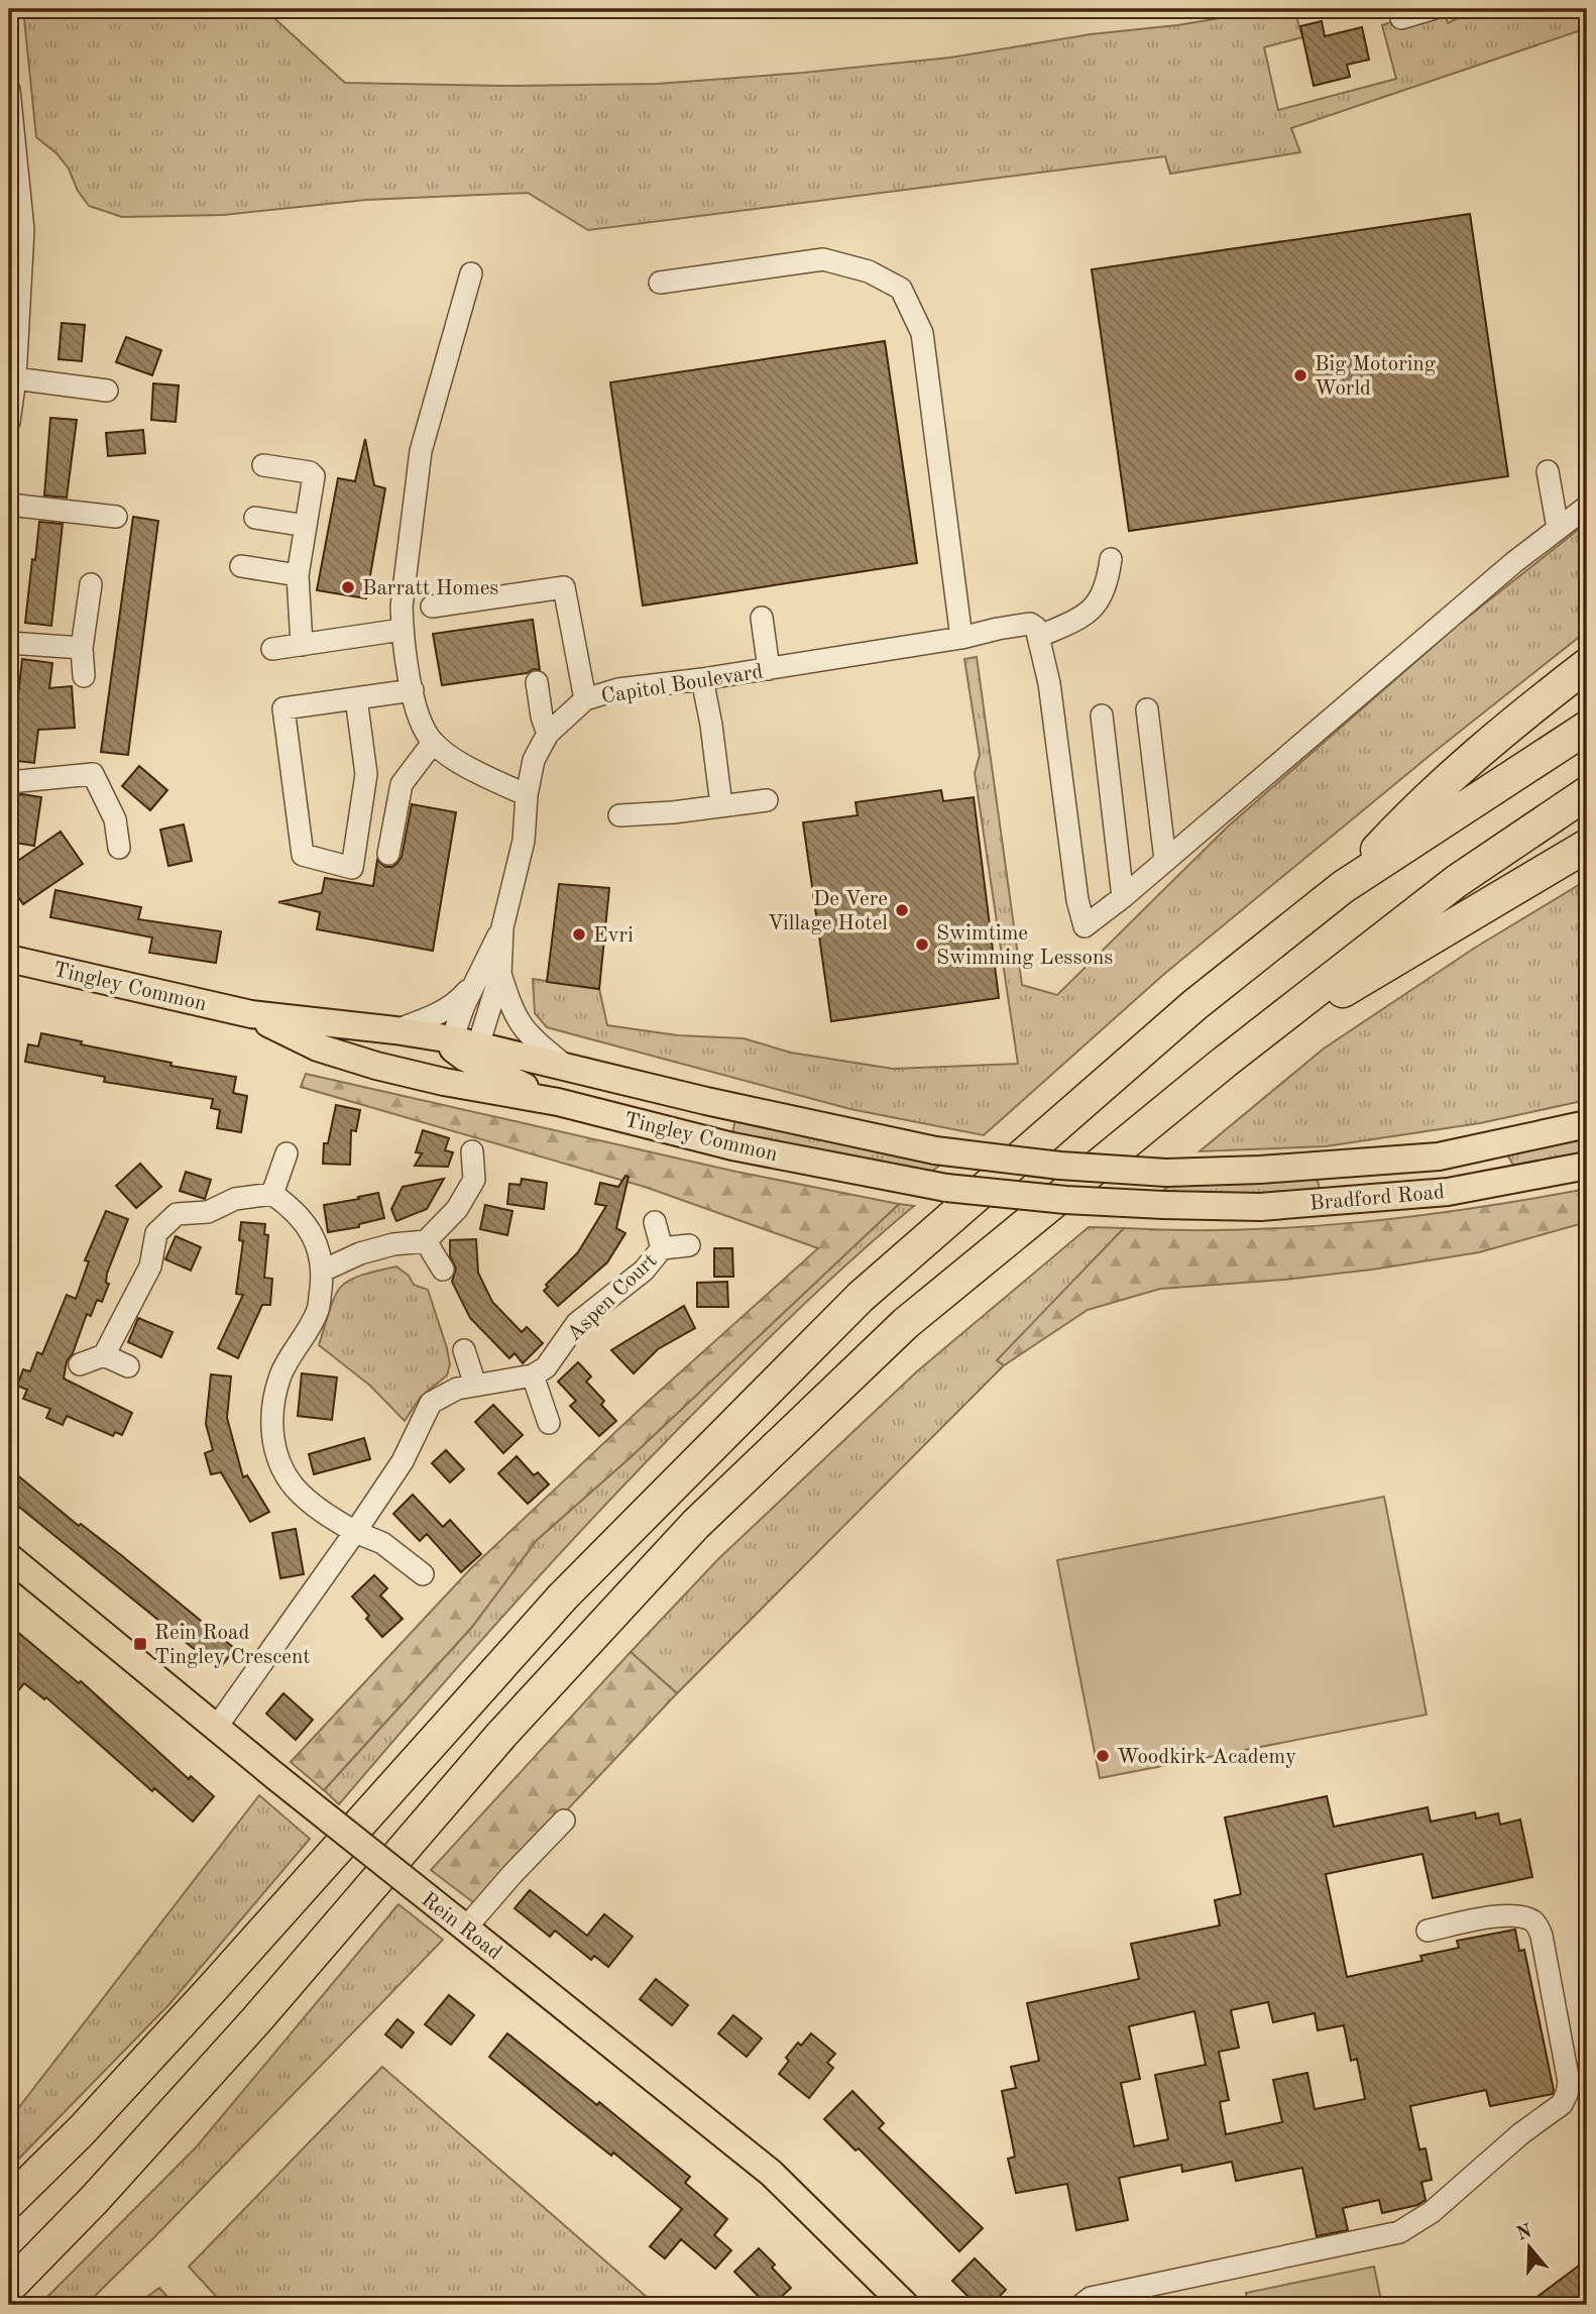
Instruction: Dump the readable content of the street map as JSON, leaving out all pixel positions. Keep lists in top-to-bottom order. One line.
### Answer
{"streets":{"main road":["Tingley Common","Bradford Road","Rein Road"],"street":["Capitol Boulevard","Aspen Court"]},"crossings":[["Capitol Boulevard","Tingley Common"],["Tingley Common","Bradford Road"]],"places":{"other":["Big Motoring World","Barratt Homes","De Vere Village Hotel","Evri","Swimtime Swimming Lessons","Woodkirk Academy"],"transit":["Rein Road Tingley Crescent"]},"north":"top"}
